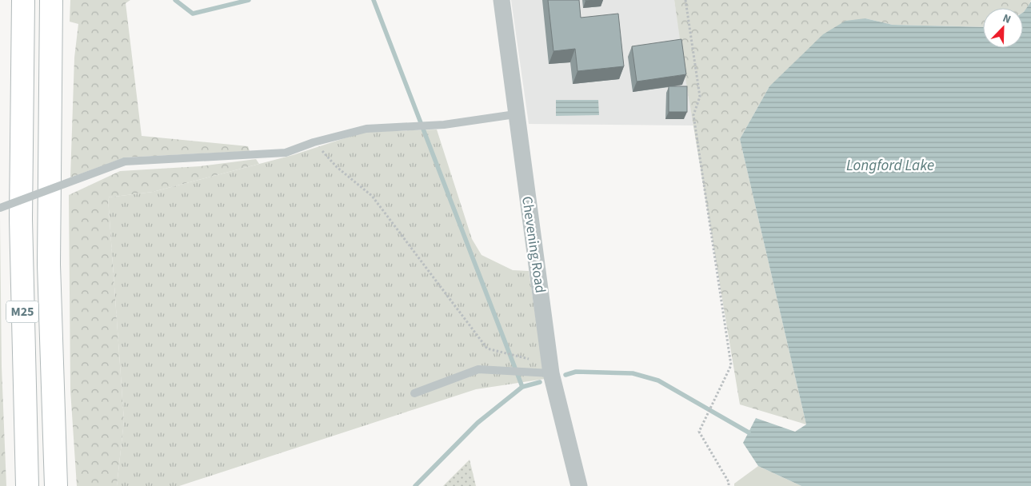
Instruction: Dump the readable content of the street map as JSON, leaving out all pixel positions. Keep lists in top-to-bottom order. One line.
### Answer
{"streets":{"highway":["M25"],"street":["Chevening Road"]},"water":["Longford Lake"],"north":"top right"}
